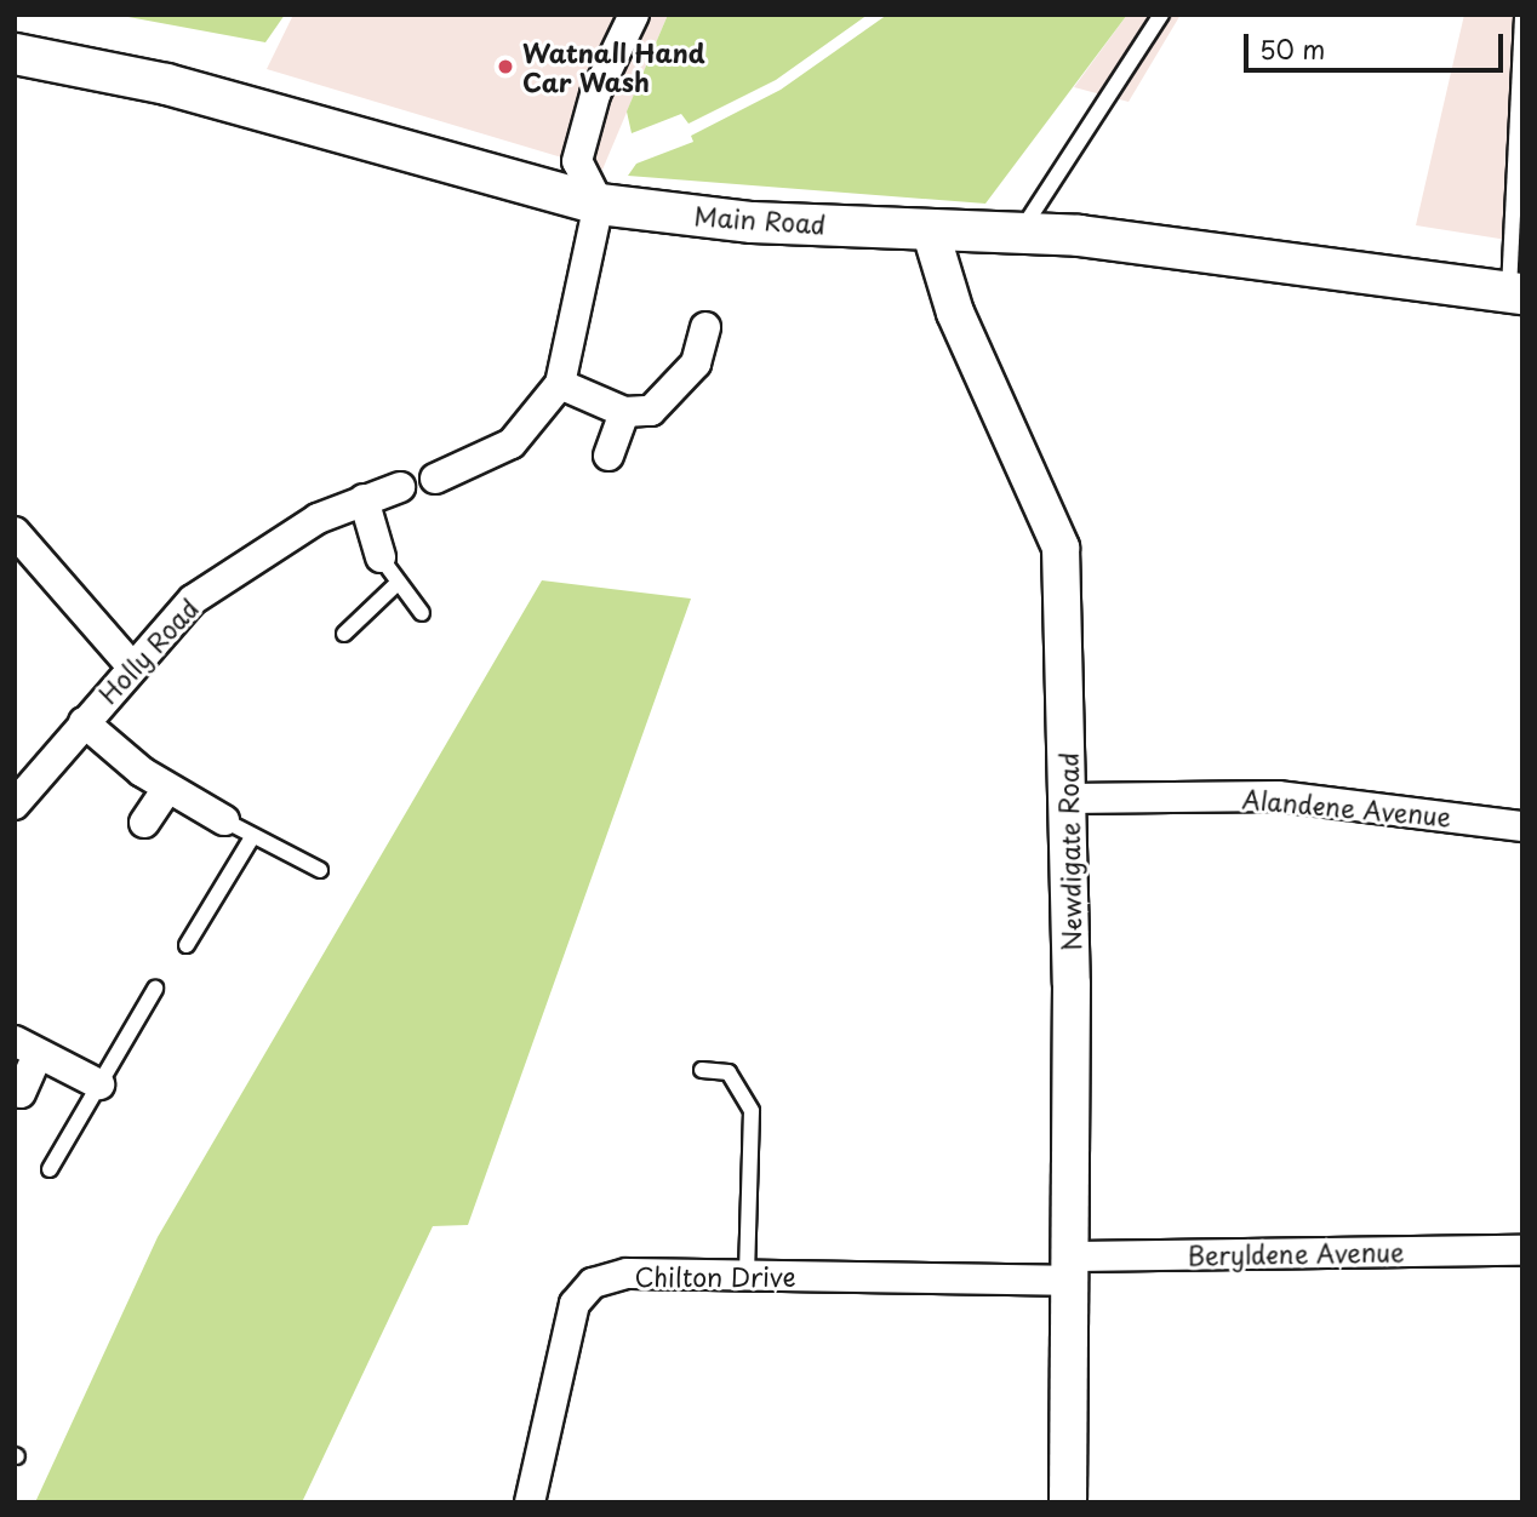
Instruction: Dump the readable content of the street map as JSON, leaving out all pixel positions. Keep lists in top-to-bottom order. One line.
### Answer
{"streets":{"main road":["Main Road"],"street":["Holly Road","Alandene Avenue","Newdigate Road","Beryldene Avenue","Chilton Drive"]},"crossings":[["Main Road","Newdigate Road"],["Alandene Avenue","Newdigate Road"],["Newdigate Road","Beryldene Avenue"],["Newdigate Road","Chilton Drive"],["Beryldene Avenue","Chilton Drive"]],"places":["Watnall Hand Car Wash"],"scale_bar":"50 m"}
